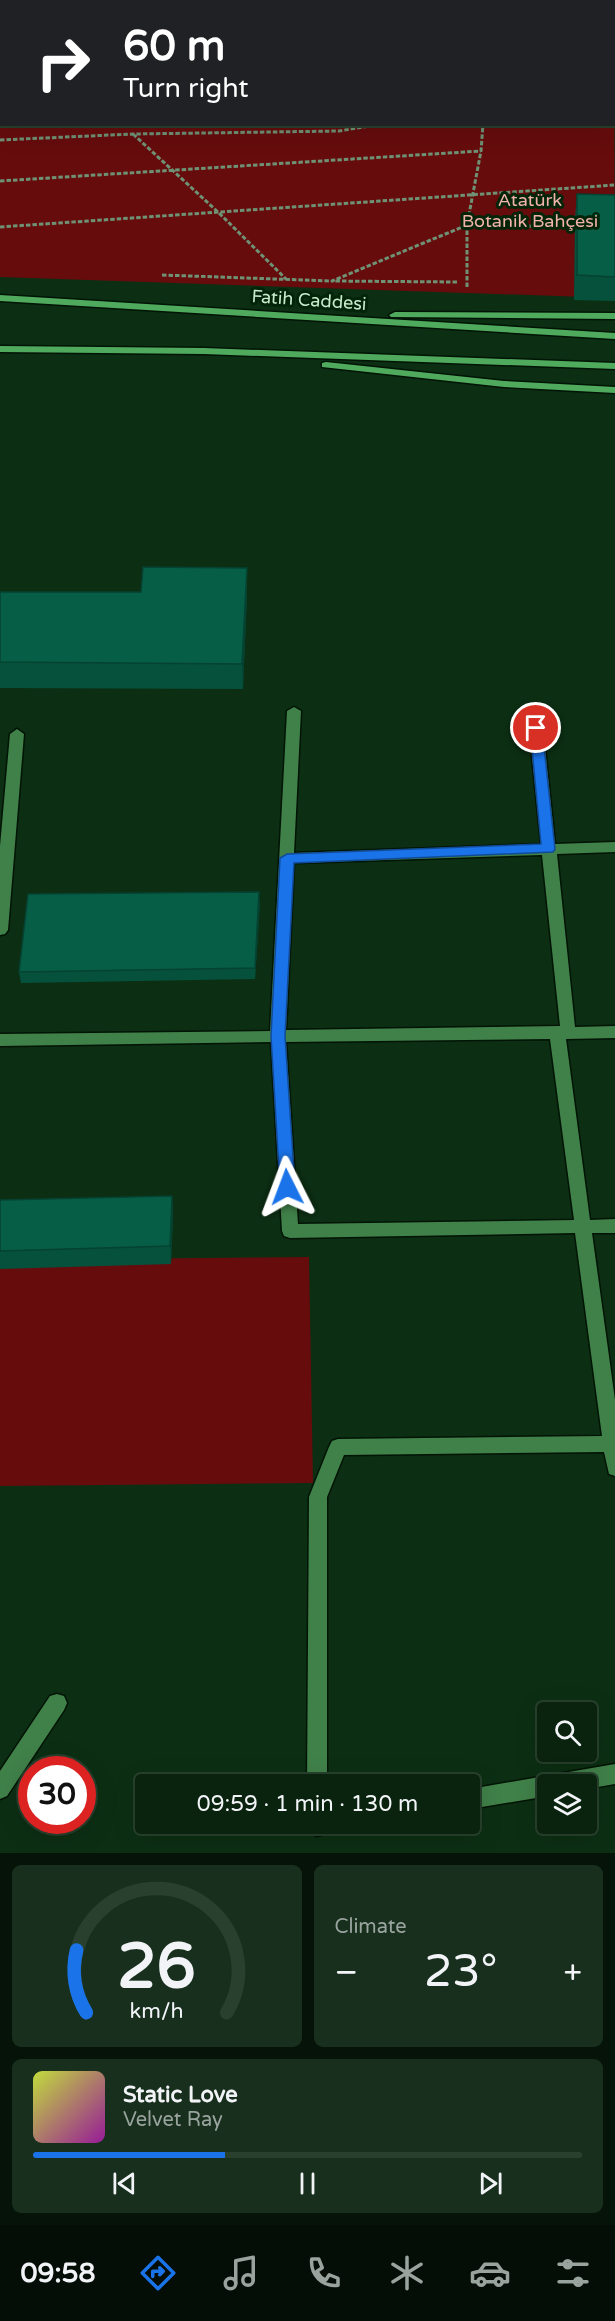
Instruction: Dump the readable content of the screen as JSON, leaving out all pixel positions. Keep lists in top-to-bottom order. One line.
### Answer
{"streets":{"main road":["Fatih Caddesi"]},"parks":["Atatürk Botanik Bahçesi"],"page":{"turn":["60 m","Turn right"],"limit":"30","trip":"09:59 · 1 min · 130 m","tile":"Climate","heat":["−","23°","+"],"song":["Static Love","Velvet Ray"],"tabs":"09:58","gauge":["26","km/h"]}}
